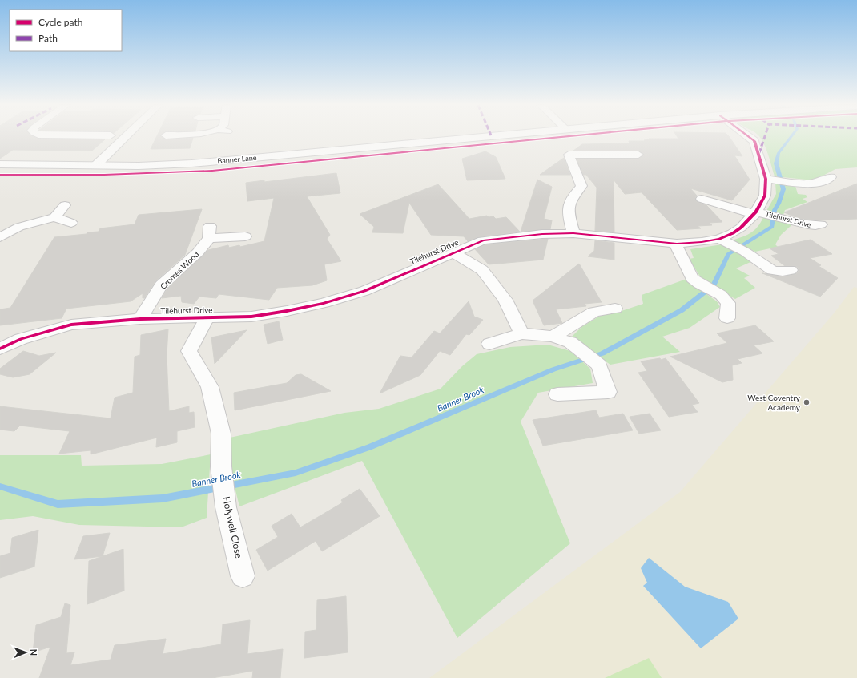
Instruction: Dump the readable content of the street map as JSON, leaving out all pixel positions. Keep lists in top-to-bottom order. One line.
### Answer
{"streets":{"street":["Banner Lane","Tilehurst Drive","Cromes Wood","Holywell Close"]},"crossings":[["Tilehurst Drive","Cromes Wood"],["Tilehurst Drive","Holywell Close"]],"water":["Banner Brook"],"places":["West Coventry Academy"],"legend":["Cycle path","Path"],"north":"right"}
